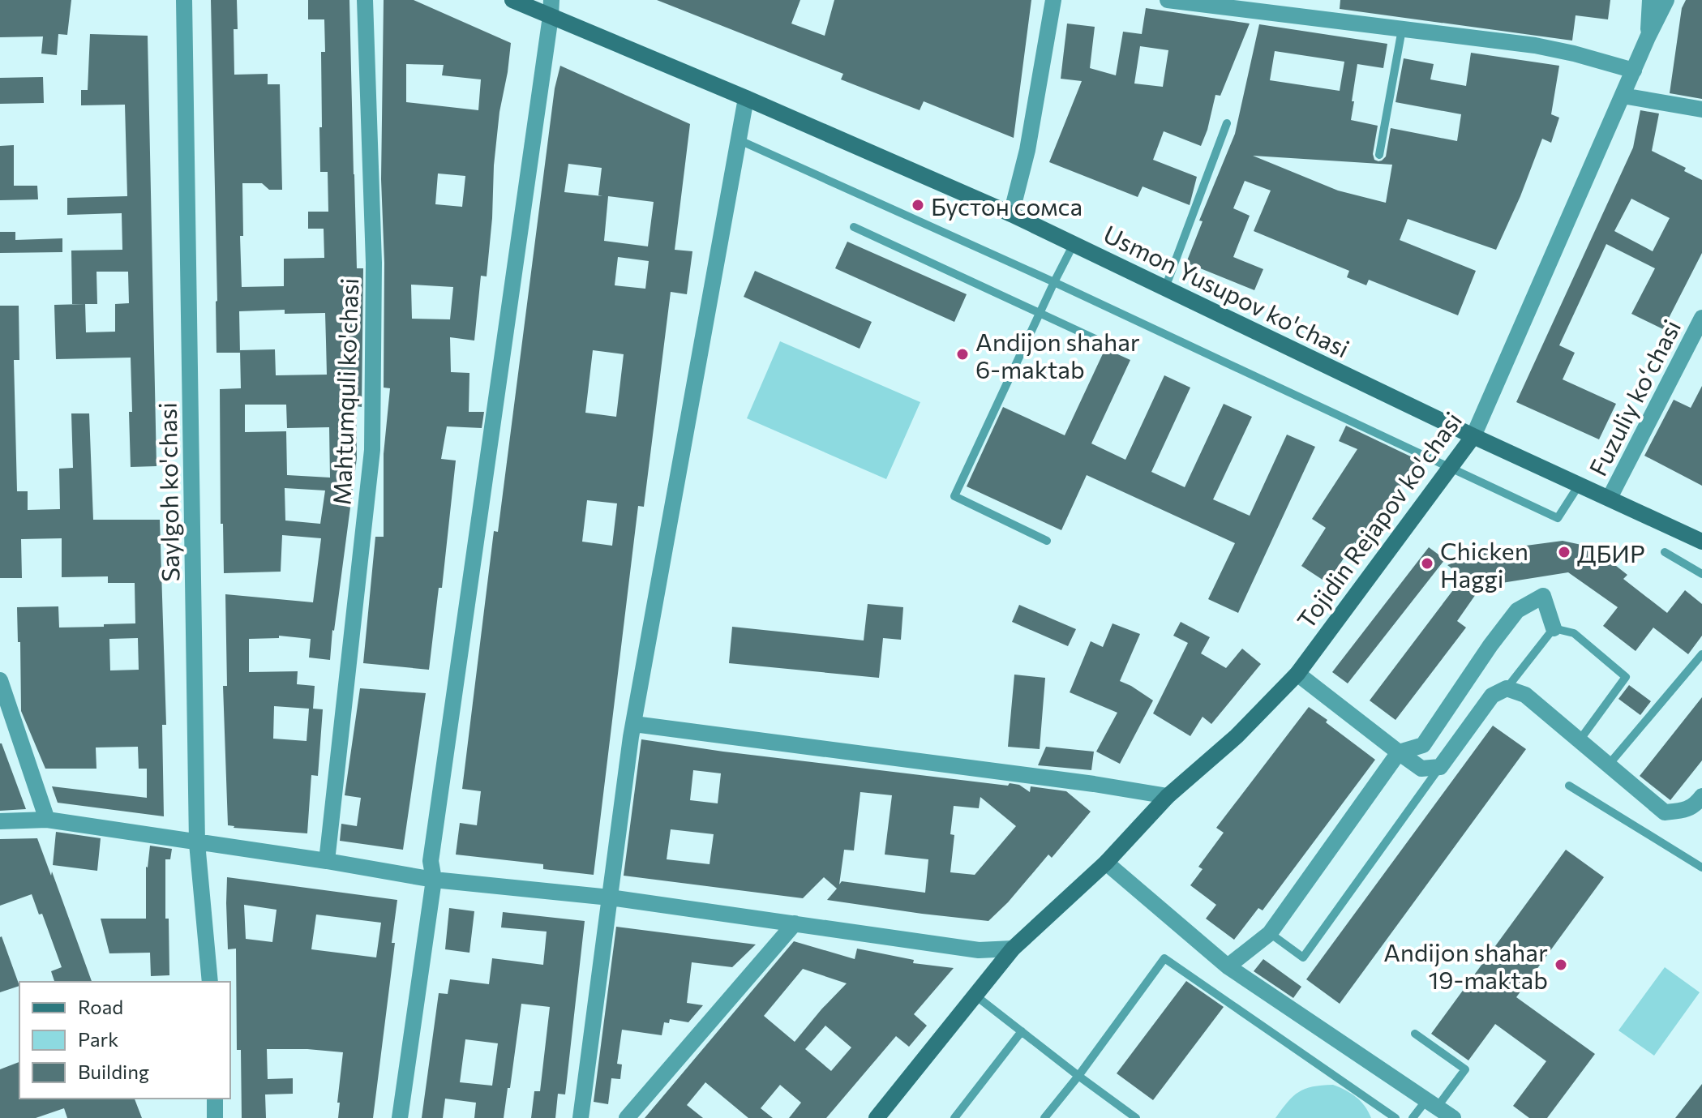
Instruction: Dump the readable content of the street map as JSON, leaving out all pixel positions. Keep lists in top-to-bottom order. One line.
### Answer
{"streets":{"main road":["Usmon Yusupov ko'chasi","Tojidin Rejapov ko'chasi"],"street":["Mahtumquli ko'chasi","Fuzuliy koʻchasi","Saylgoh ko'chasi"]},"crossings":[["Usmon Yusupov ko'chasi","Fuzuliy koʻchasi"],["Usmon Yusupov ko'chasi","Tojidin Rejapov ko'chasi"]],"places":["Бустон сомса","Andijon shahar 6-maktab","ДБИР","Chicken Haggi","Andijon shahar 19-maktab"],"legend":["Road","Park","Building"]}
